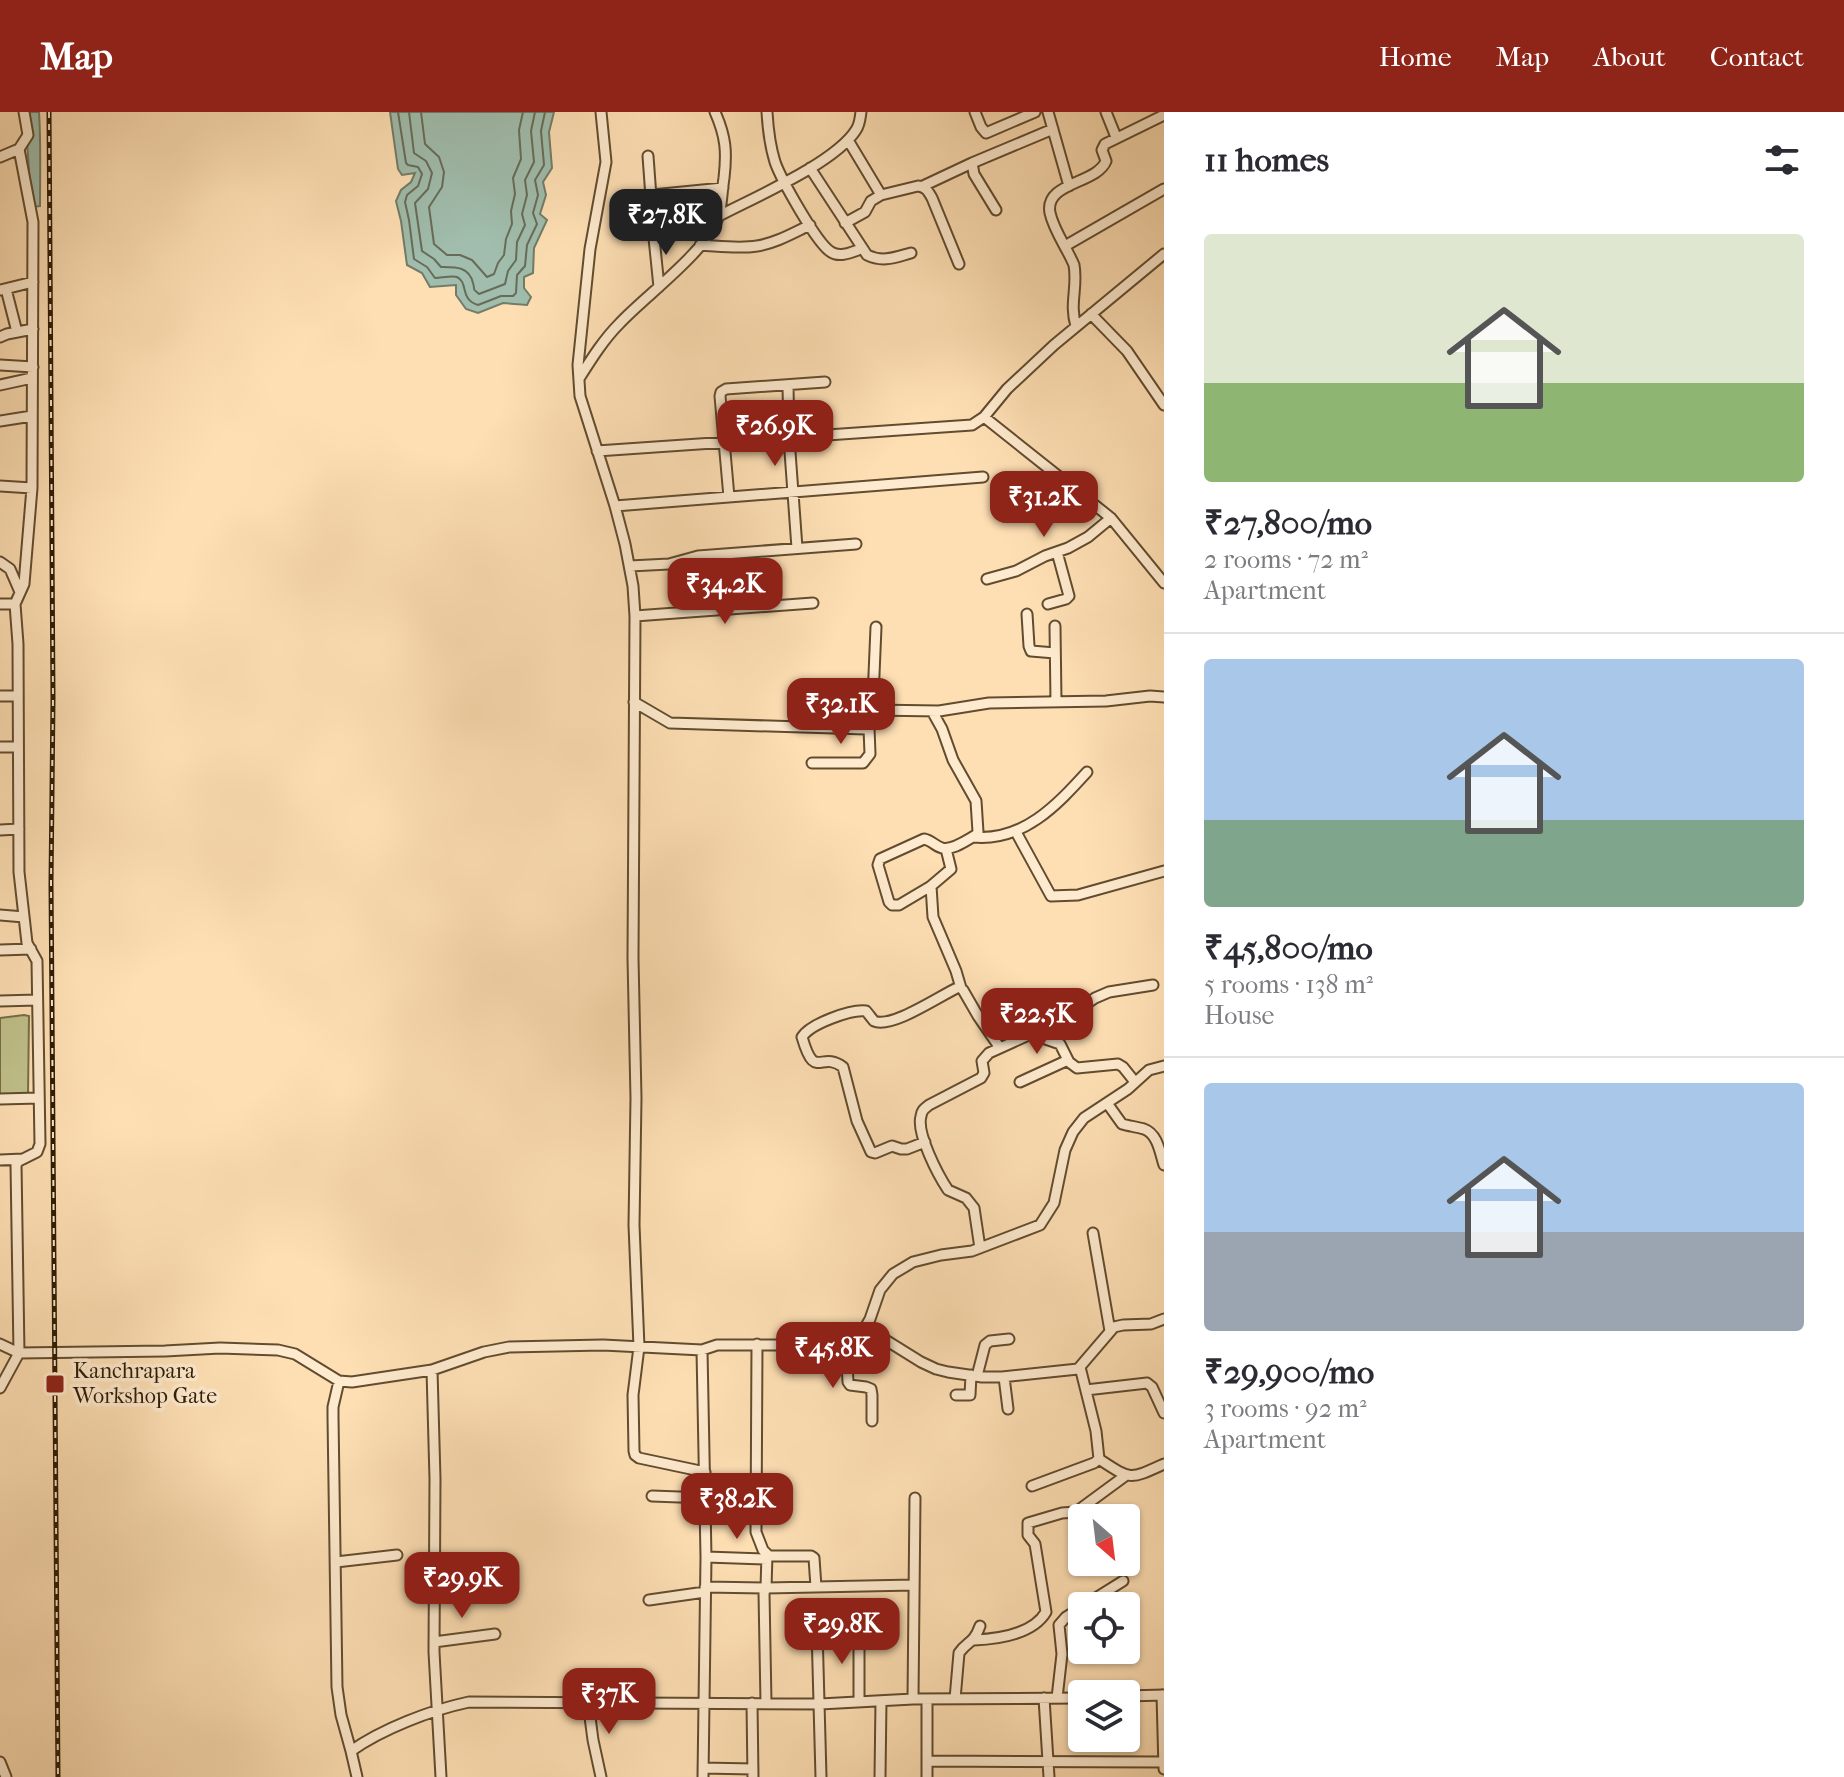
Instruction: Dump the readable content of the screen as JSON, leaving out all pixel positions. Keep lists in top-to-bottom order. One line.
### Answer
{"places":{"transit":["Kanchrapara Workshop Gate"]},"north":"bottom right","page":{"header":"Map","nav":["Home","Map","About","Contact"],"heading":"11 homes","price":["₹27.8K","₹26.9K","₹31.2K","₹34.2K","₹32.1K","₹22.5K","₹45.8K","₹38.2K","₹29.9K","₹29.8K","₹37K"],"list":[{"name":"₹27,800/mo","note":"2 rooms · 72 m² · Apartment"},{"name":"₹45,800/mo","note":"5 rooms · 138 m² · House"},{"name":"₹29,900/mo","note":"3 rooms · 92 m² · Apartment"}]}}
